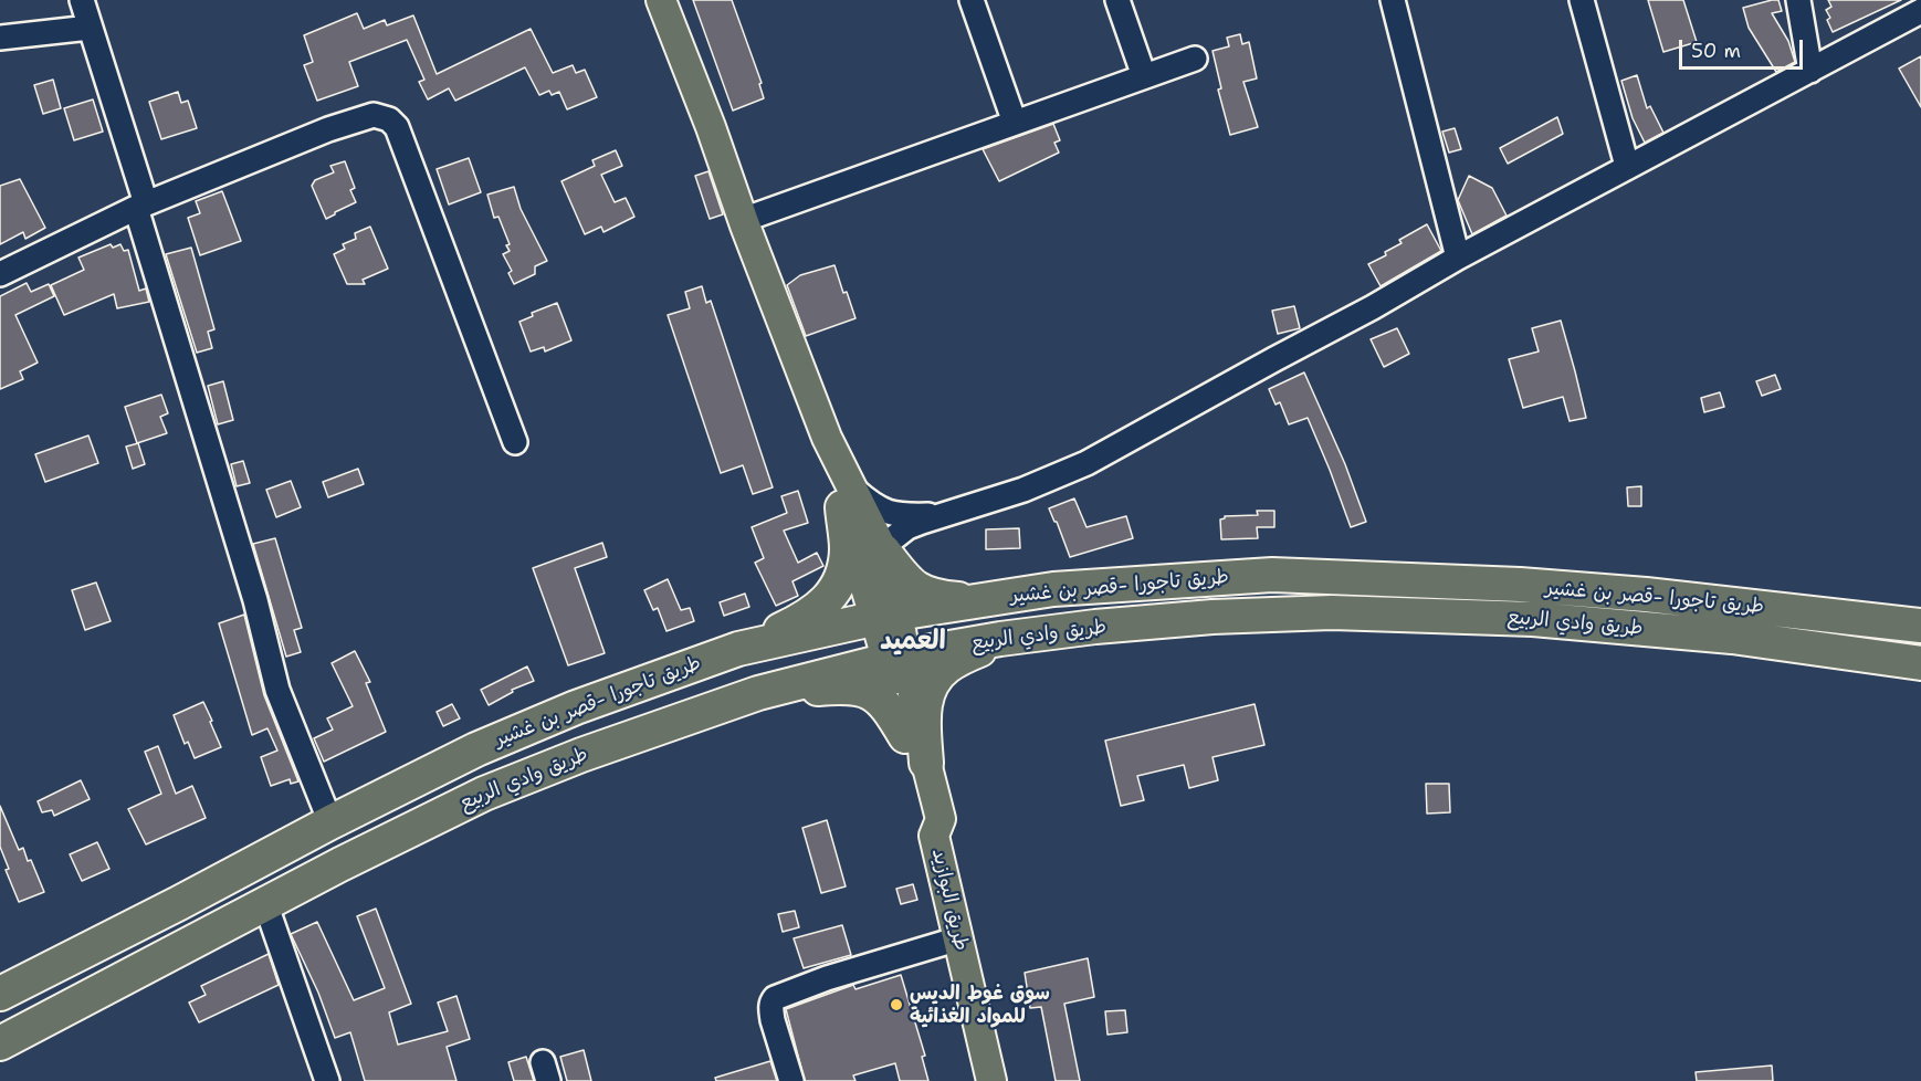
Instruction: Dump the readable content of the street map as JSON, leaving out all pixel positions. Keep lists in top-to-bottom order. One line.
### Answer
{"streets":{"highway":["طريق تاجورا -قصر بن غشير","طريق وادي الربيع"],"main road":["طريق البوازيد"]},"districts":["العميد"],"places":["سوق غوط الديس للمواد الغذائية"],"scale_bar":"50 m"}
